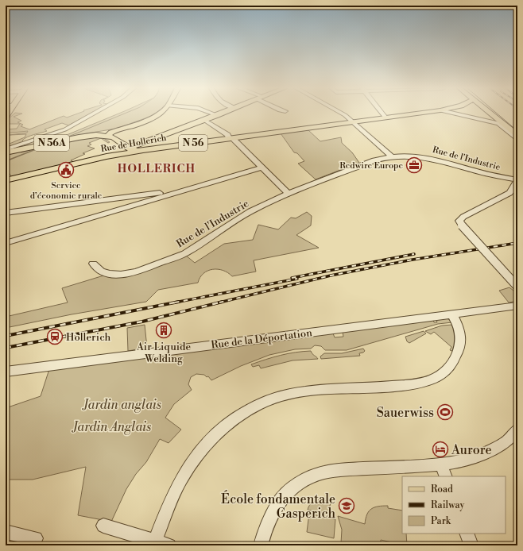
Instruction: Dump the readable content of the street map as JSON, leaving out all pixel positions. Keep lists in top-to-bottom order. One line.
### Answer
{"streets":{"main road":["N 56A","Rue de Hollerich","N 56"],"street":["Rue de l'Industrie","Rue de la Déportation"]},"crossings":[["N 56A","Rue de Hollerich"]],"districts":["HOLLERICH"],"parks":["Jardin anglais","Jardin Anglais"],"places":{"office":["Redwire Europe"],"public building":["Service d’économie rurale"],"building":["Air Liquide Welding"],"station":["Hollerich"],"sports":["Sauerwiss"],"hotel":["Aurore"],"school or university":["École fondamentale Gasperich"]},"legend":["Road","Railway","Park"]}
